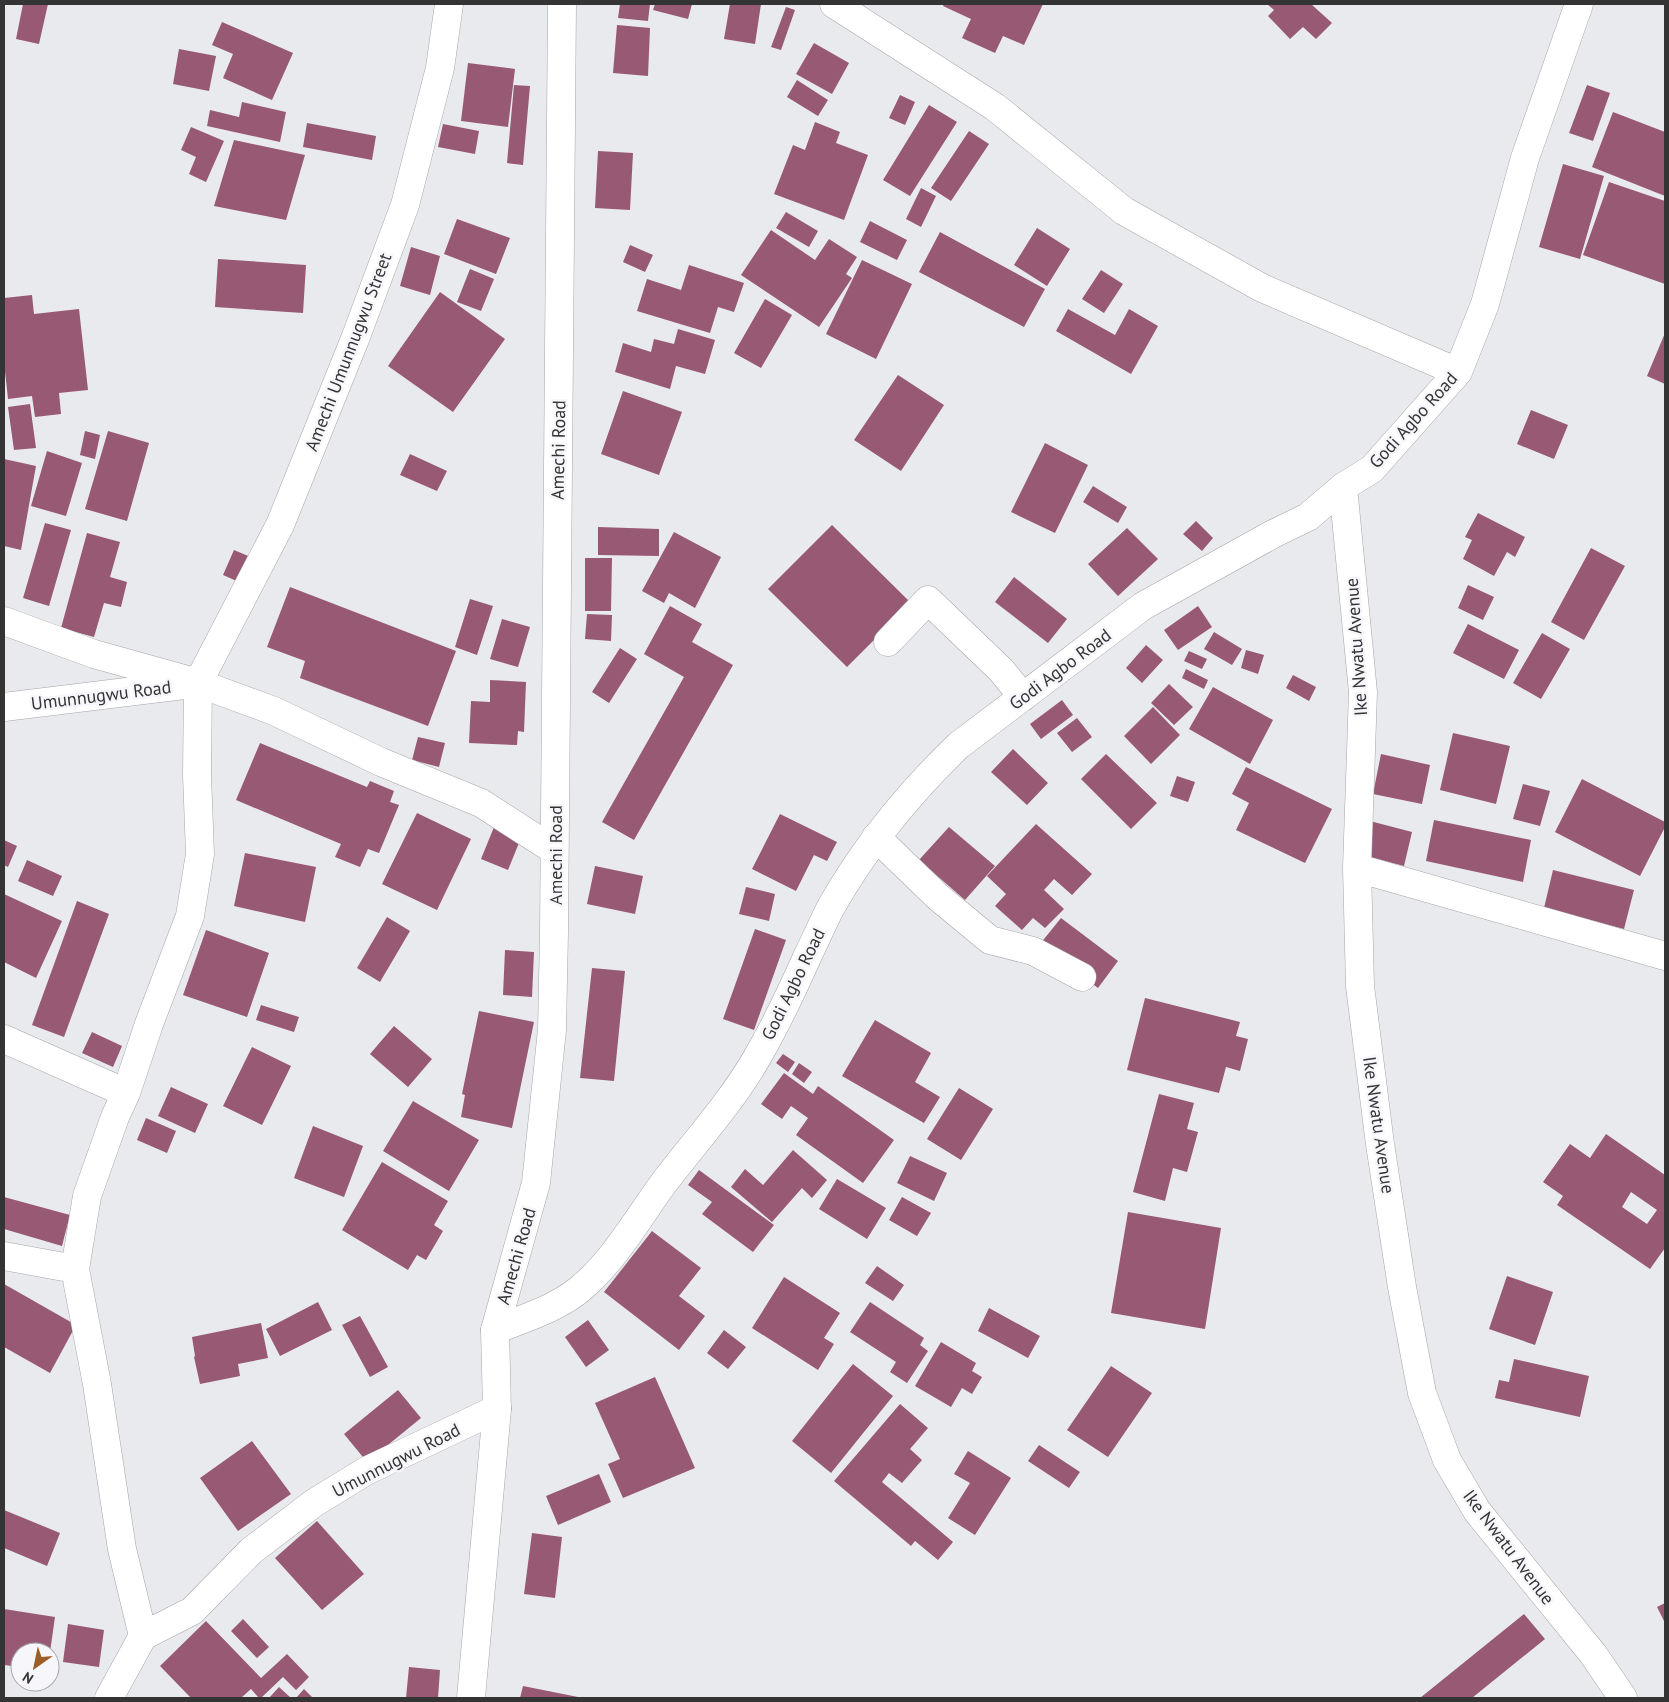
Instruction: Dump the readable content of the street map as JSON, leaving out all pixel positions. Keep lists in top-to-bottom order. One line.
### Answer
{"streets":{"street":["Amechi Umunnugwu Street","Godi Agbo Road","Amechi Road","Ike Nwatu Avenue","Umunnugwu Road"]},"crossings":[["Amechi Umunnugwu Street","Umunnugwu Road"],["Godi Agbo Road","Amechi Road"],["Godi Agbo Road","Ike Nwatu Avenue"],["Amechi Road","Umunnugwu Road"]],"north":"bottom left"}
